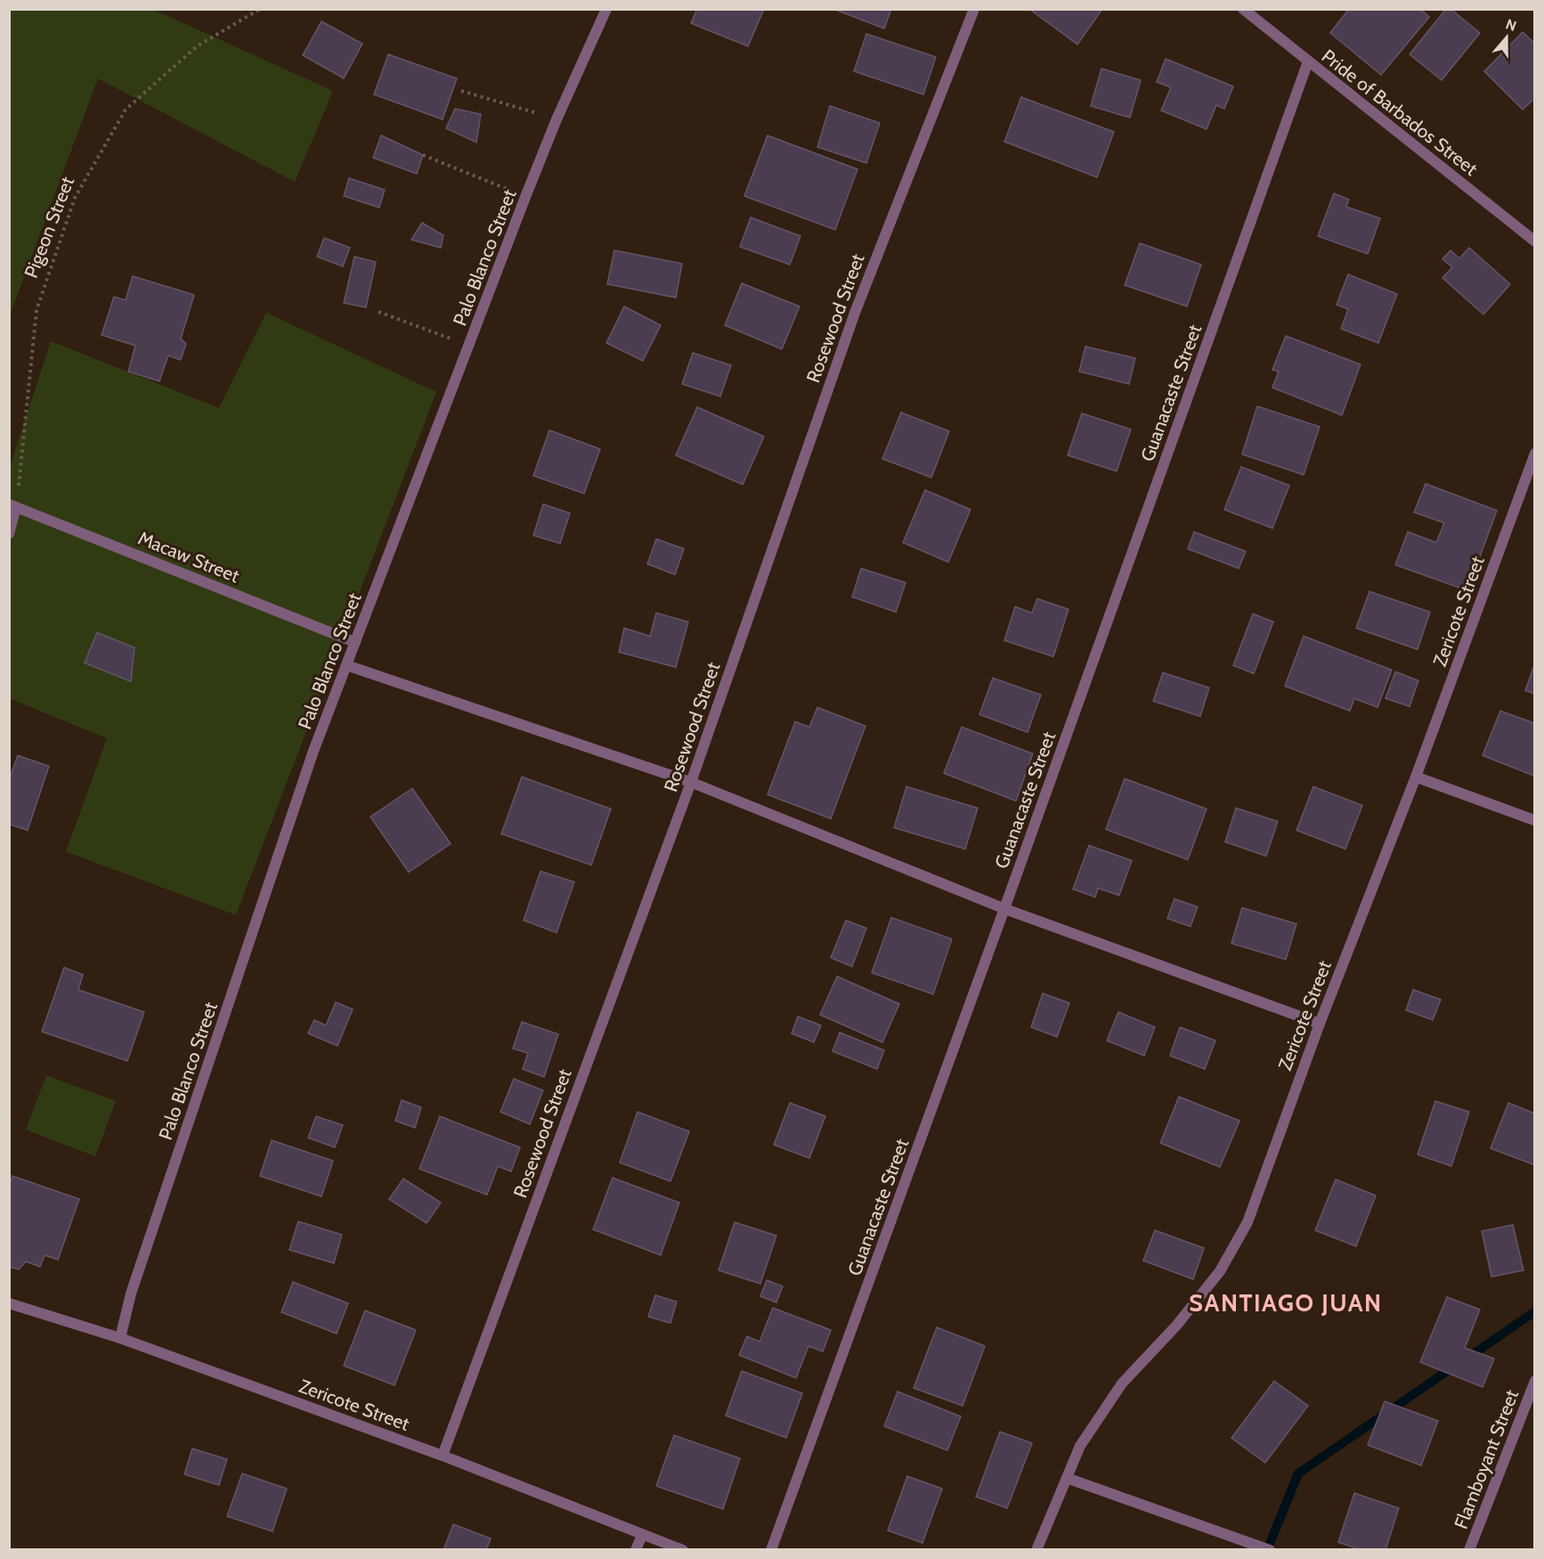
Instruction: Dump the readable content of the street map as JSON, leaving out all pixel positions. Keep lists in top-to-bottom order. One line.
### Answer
{"streets":{"street":["Pride of Barbados Street","Palo Blanco Street","Rosewood Street","Guanacaste Street","Macaw Street","Zericote Street","Flamboyant Street"],"path":["Pigeon Street"]},"crossings":[["Pride of Barbados Street","Guanacaste Street"],["Pigeon Street","Macaw Street"],["Palo Blanco Street","Macaw Street"],["Palo Blanco Street","Zericote Street"],["Rosewood Street","Zericote Street"]],"districts":["SANTIAGO JUAN"],"north":"top"}
